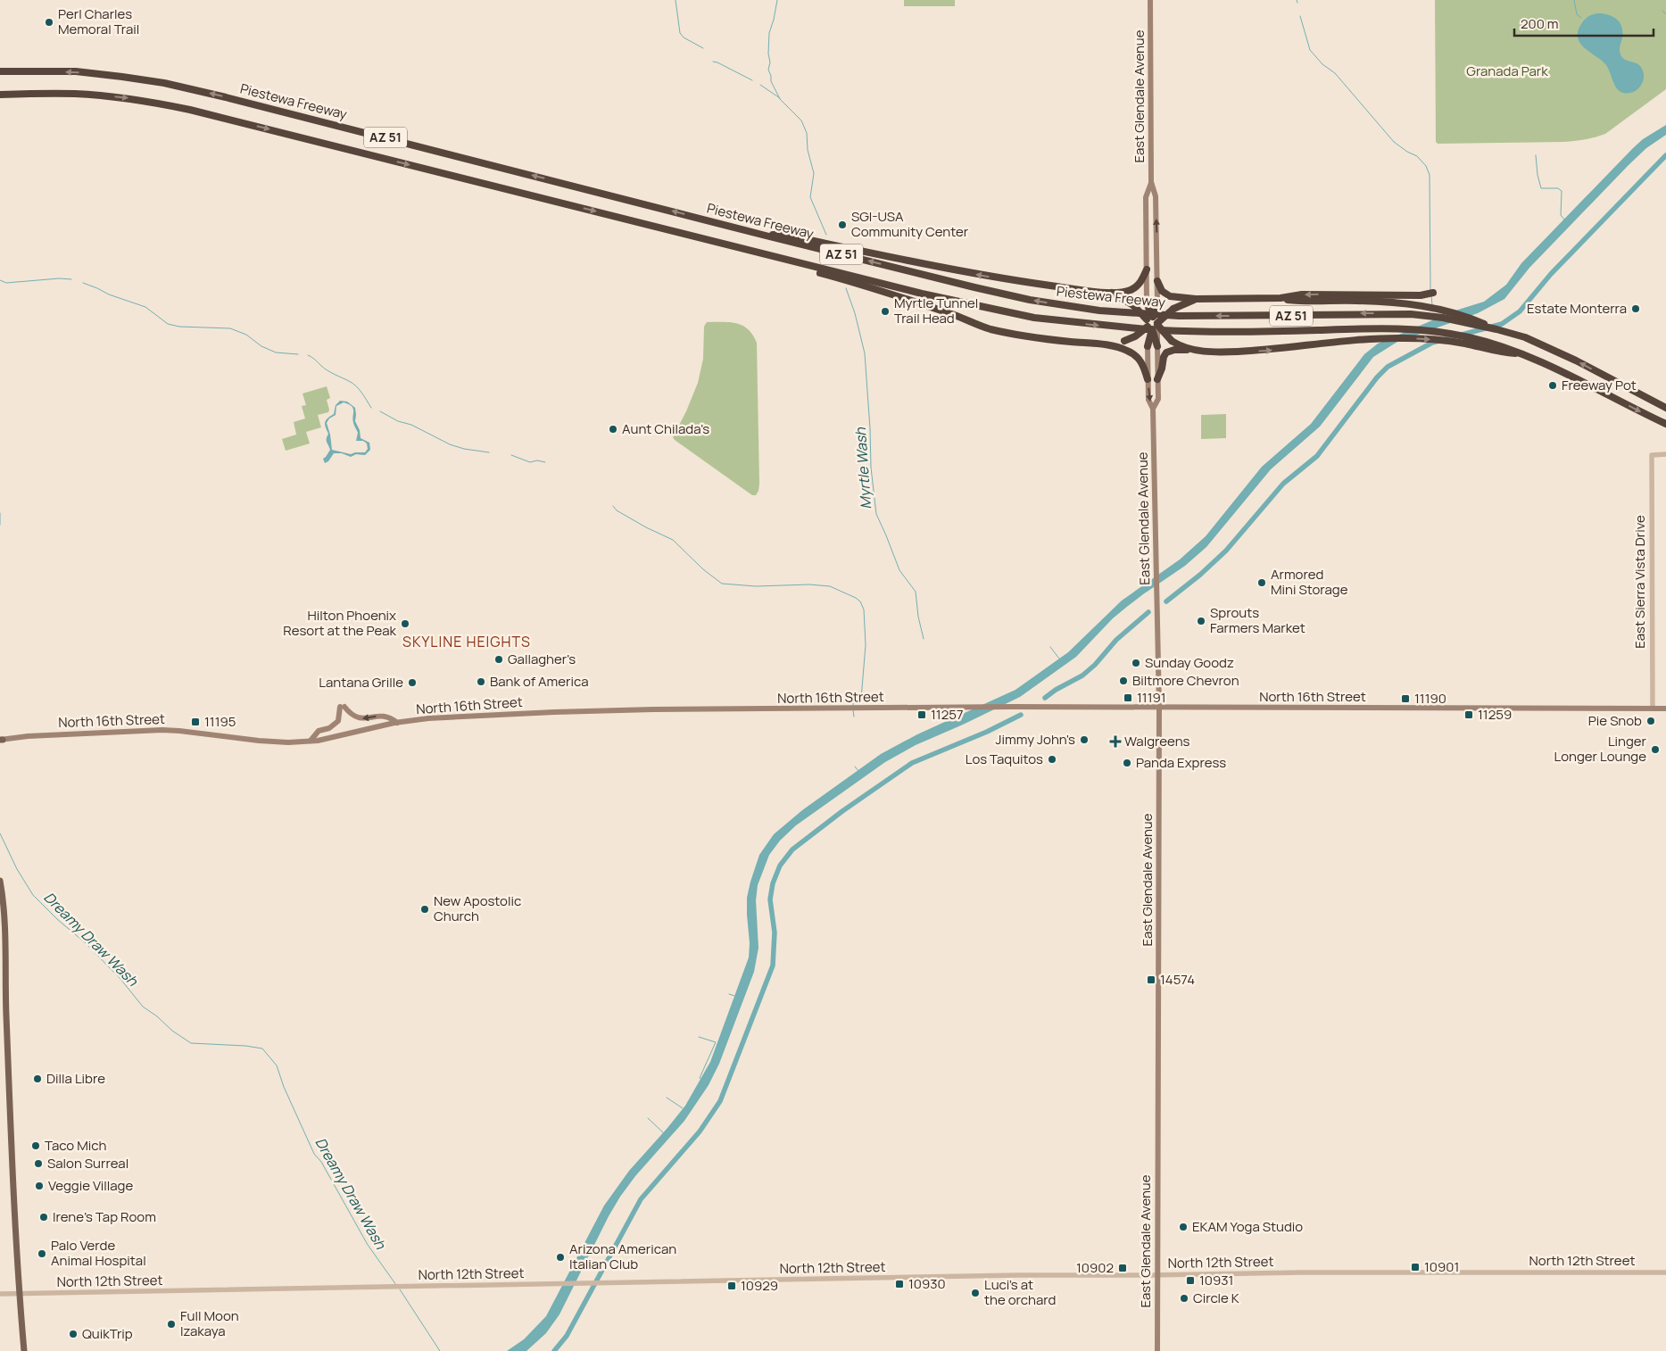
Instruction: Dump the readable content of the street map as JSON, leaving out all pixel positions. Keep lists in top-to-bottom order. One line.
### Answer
{"streets":{"highway":["Piestewa Freeway","AZ 51"],"main road":["East Glendale Avenue","North 16th Street"],"street":["East Sierra Vista Drive","North 12th Street"]},"crossings":[["East Glendale Avenue","North 16th Street"],["East Glendale Avenue","North 12th Street"],["East Sierra Vista Drive","North 16th Street"]],"districts":["SKYLINE HEIGHTS"],"water":["Myrtle Wash","Dreamy Draw Wash"],"parks":["Granada Park"],"places":{"other":["Perl Charles Memoral Trail","SGI-USA Community Center","Estate Monterra","Myrtle Tunnel Trail Head","Freeway Pot","Aunt Chilada's","Armored Mini Storage","Sprouts Farmers Market","Hilton Phoenix Resort at the Peak","Gallagher's","Sunday Goodz","Biltmore Chevron","Bank of America","Lantana Grille","Pie Snob","Jimmy John's","Linger Longer Lounge","Los Taquitos","Panda Express","New Apostolic Church","Dilla Libre","Taco Mich","Salon Surreal","Veggie Village","Irene's Tap Room","EKAM Yoga Studio","Palo Verde Animal Hospital","Arizona American Italian Club","Luci’s at the orchard","Circle K","Full Moon Izakaya","QuikTrip"],"transit":["11191","11190","11257","11259","11195","14574","10901","10902","10931","10930","10929"],"health":["Walgreens"]},"scale_bar":"200 m"}
